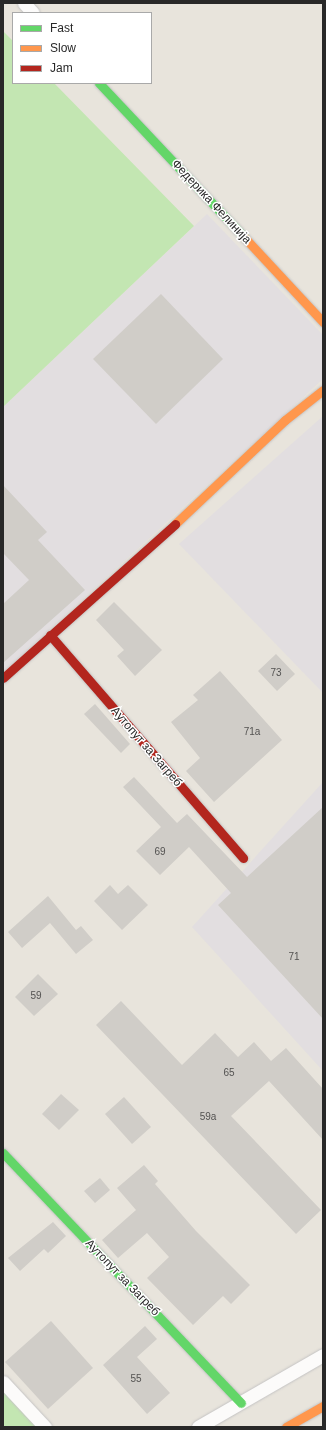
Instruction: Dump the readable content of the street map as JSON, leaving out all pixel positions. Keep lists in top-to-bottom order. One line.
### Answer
{"streets":{"main road":["Федерика Фелинија","Аутопут за Загреб"]},"house_numbers":["73","71a","69","71","59","65","59a","55"],"legend":["Fast","Slow","Jam"]}
